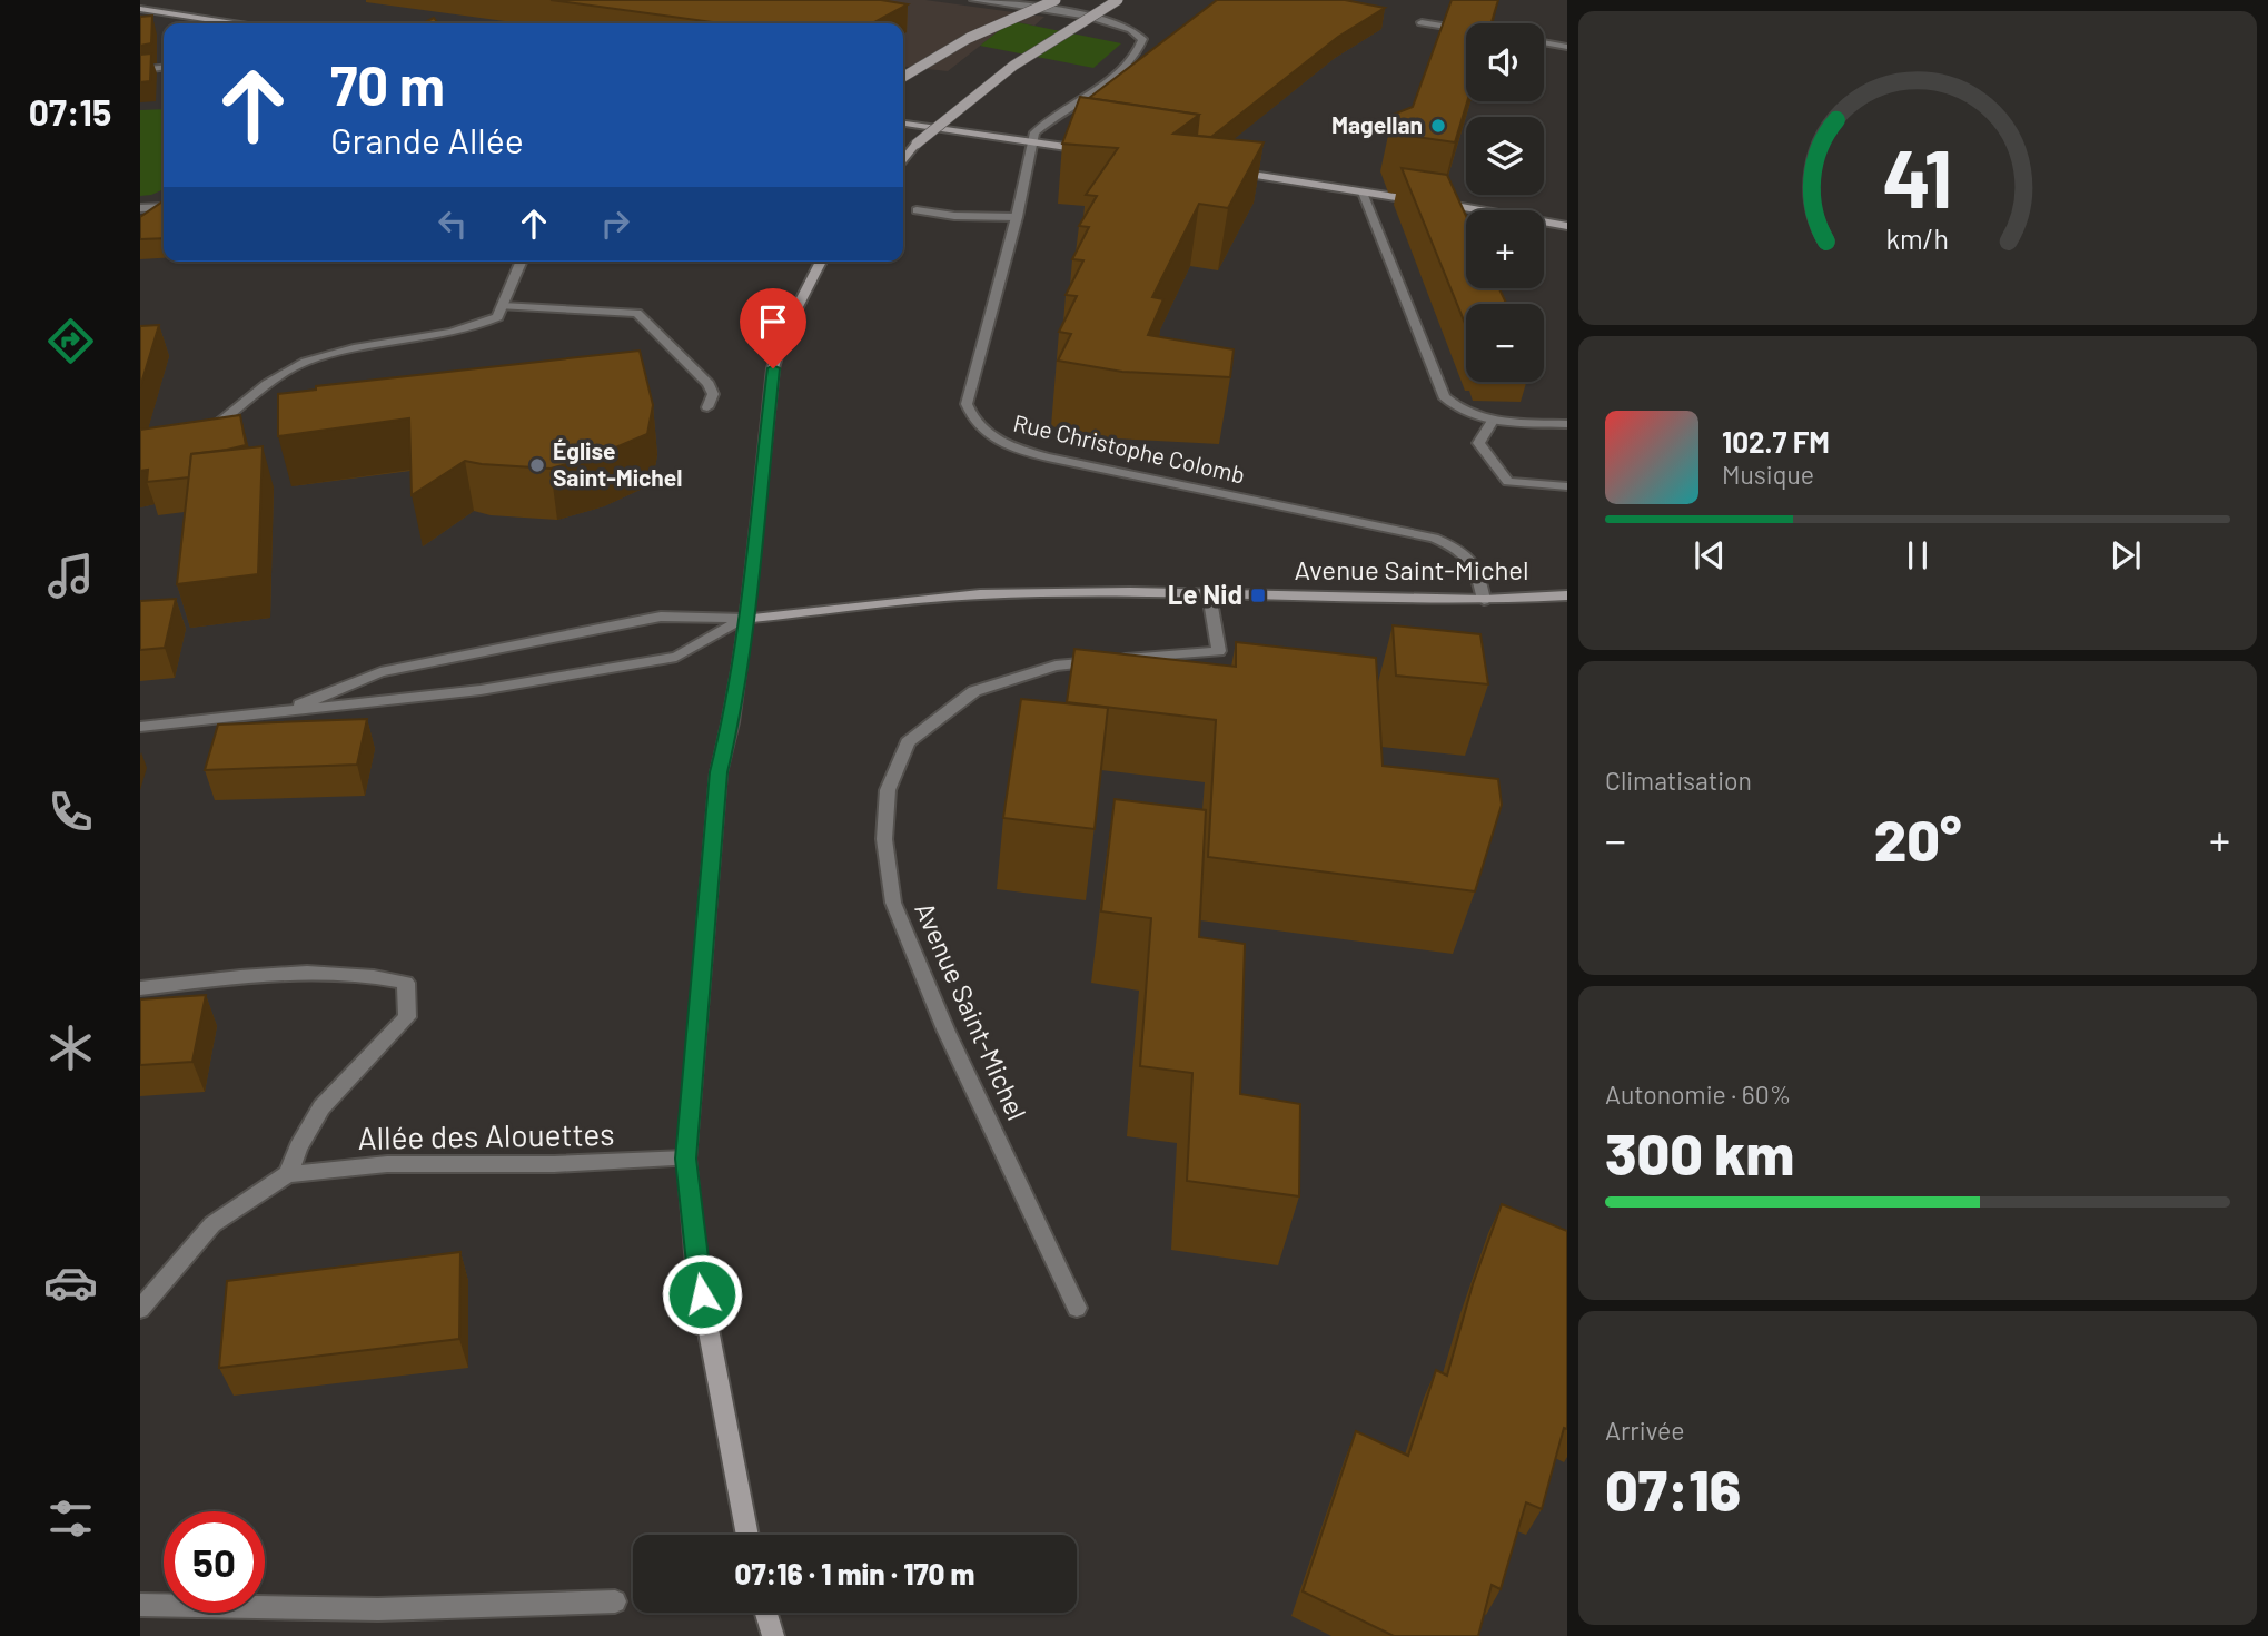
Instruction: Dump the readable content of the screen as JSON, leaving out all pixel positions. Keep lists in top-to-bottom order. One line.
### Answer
{"streets":{"main road":["Avenue Saint-Michel"],"street":["Rue Christophe Colomb","Allée des Alouettes"]},"crossings":[["Rue Christophe Colomb","Avenue Saint-Michel"]],"places":{"other":["Magellan","Église Saint-Michel"],"transit":["Le Nid"]},"page":{"tabs":"07:15","map_buttons":["+","−"],"turn":["70 m","Grande Allée"],"song":["102.7 FM","Musique"],"tile":["Climatisation",["Autonomie · 60%","300 km"],["Arrivée","07:16"]],"heat":["−","20°","+"],"limit":"50","trip":"07:16 · 1 min · 170 m","gauge":["41","km/h"]}}
